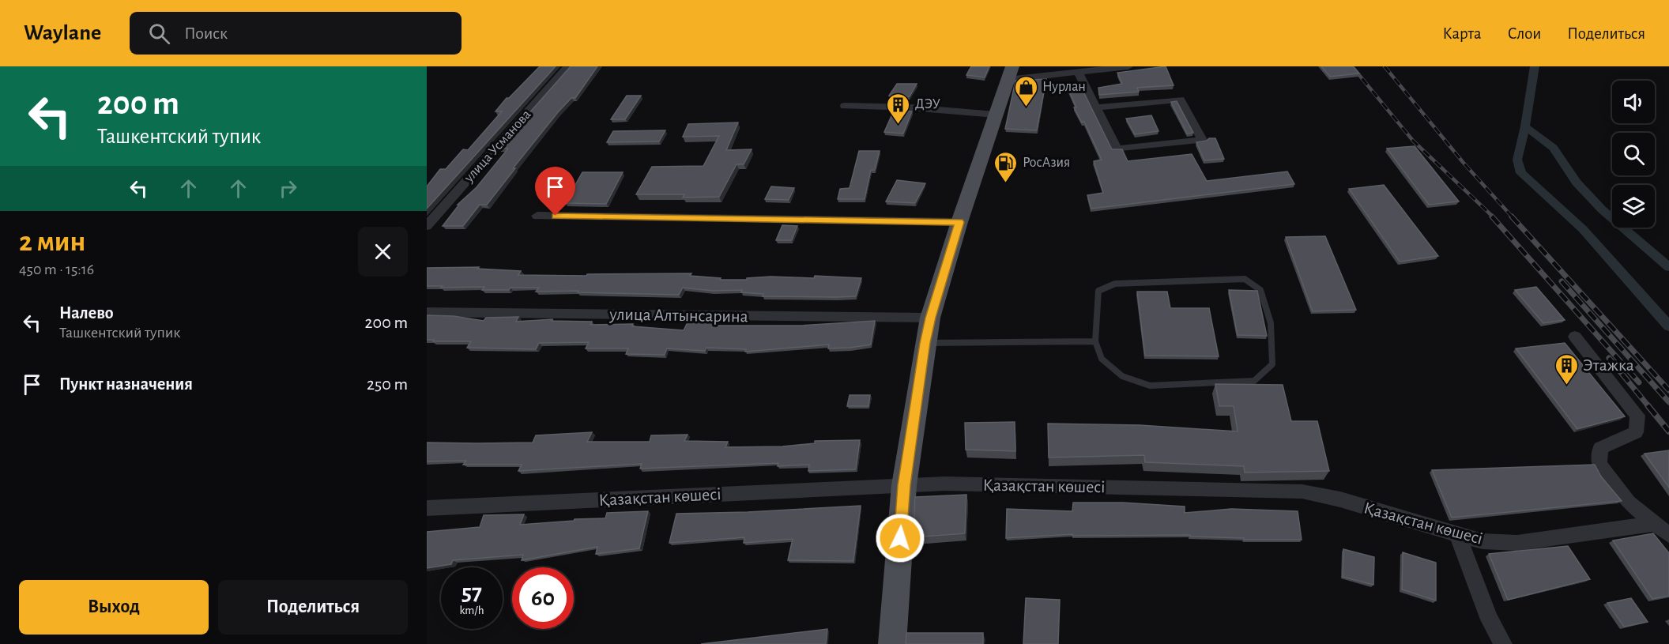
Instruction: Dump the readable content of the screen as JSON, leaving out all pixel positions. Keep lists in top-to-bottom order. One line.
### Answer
{"streets":{"street":["улица Усманова","улица Алтынсарина","Қазақстан көшесі"]},"places":{"shop":["Нурлан"],"building":["ДЭУ","Этажка"],"fuel station":["РосАзия"]},"page":{"header":"Waylane","search":"Поиск","nav":["Карта","Слои","Поделиться"],"turn":["200 m","Ташкентский тупик"],"heading":["2 мин","450 m · 15:16"],"list":[{"name":"Налево","note":"Ташкентский тупик","value":"200 m"},{"name":"Пункт назначения","value":"250 m"}],"speed":"57 km/h","limit":"60","buttons":["Выход","Поделиться"]}}
